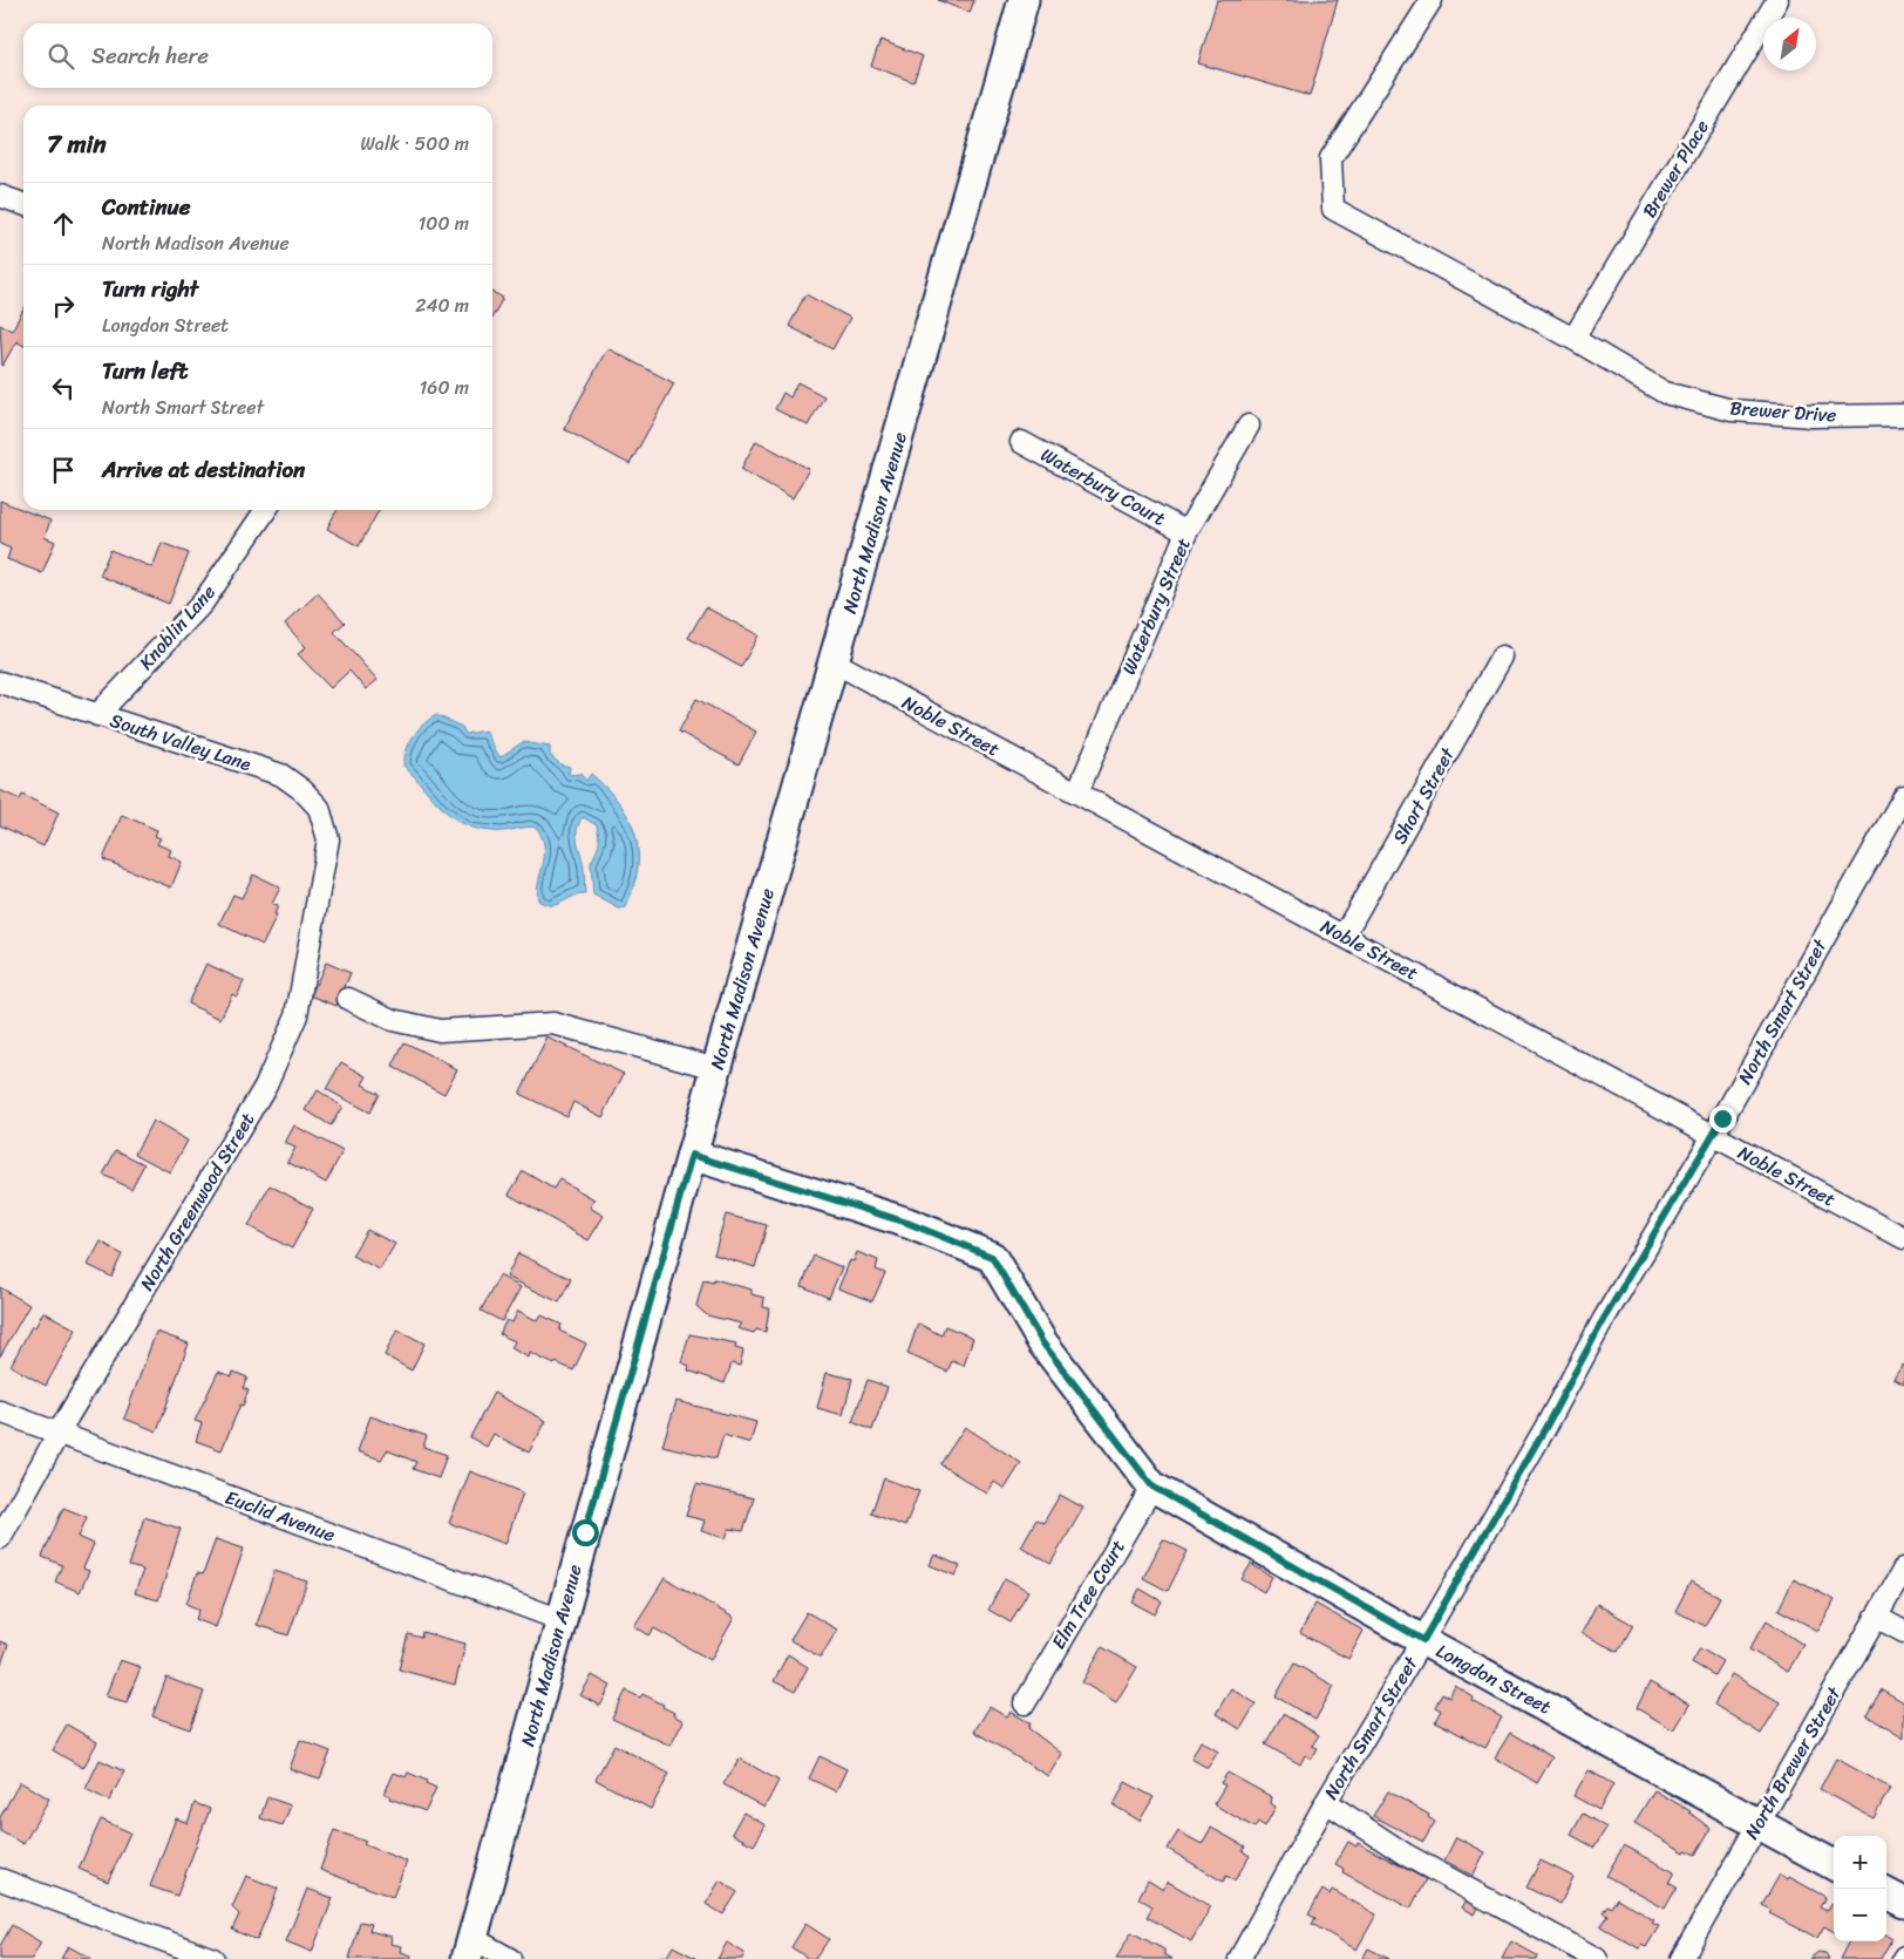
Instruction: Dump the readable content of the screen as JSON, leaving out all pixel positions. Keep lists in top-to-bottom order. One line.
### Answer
{"streets":{"main road":["North Madison Avenue","Longdon Street"],"street":["Brewer Place","Brewer Drive","Waterbury Court","Waterbury Street","Knoblin Lane","Noble Street","South Valley Lane","Short Street","North Smart Street","North Greenwood Street","Euclid Avenue","Elm Tree Court","North Brewer Street"]},"crossings":[["Brewer Place","Brewer Drive"],["Waterbury Court","Waterbury Street"],["North Madison Avenue","Noble Street"],["North Madison Avenue","Euclid Avenue"],["North Madison Avenue","Longdon Street"],["Waterbury Street","Noble Street"],["Knoblin Lane","South Valley Lane"],["Noble Street","Short Street"],["Noble Street","North Smart Street"],["South Valley Lane","North Greenwood Street"],["North Smart Street","Longdon Street"],["North Greenwood Street","Euclid Avenue"],["Elm Tree Court","Longdon Street"],["Longdon Street","North Brewer Street"]],"north":"top right","page":{"search":"Search here","heading":["7 min","Walk · 500 m"],"list":[["Continue","North Madison Avenue","100 m"],["Turn right","Longdon Street","240 m"],["Turn left","North Smart Street","160 m"],"Arrive at destination"],"map_buttons":["+","−"]}}
